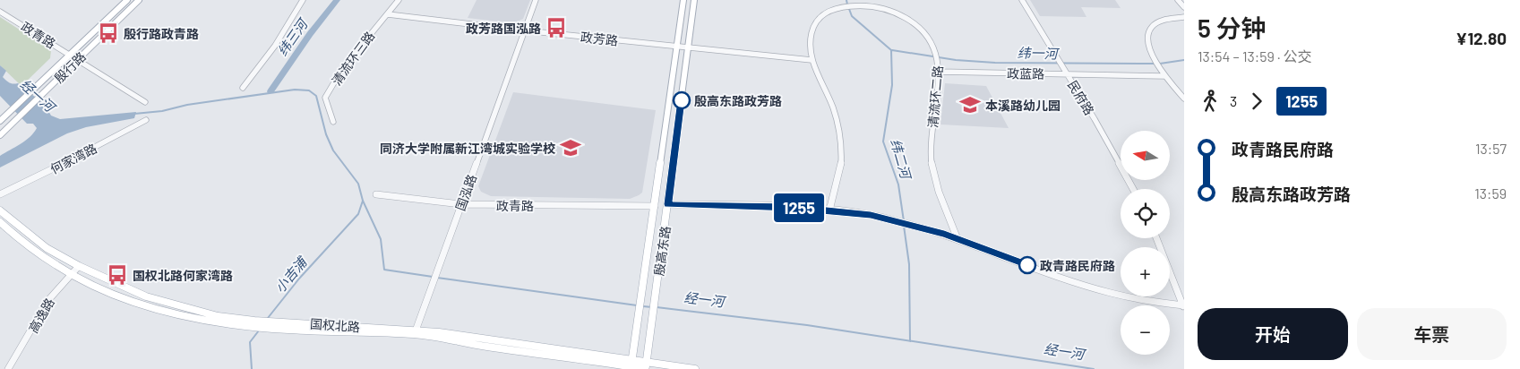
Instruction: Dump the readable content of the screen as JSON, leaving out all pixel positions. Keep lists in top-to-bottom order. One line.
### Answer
{"streets":{"main road":["殷行路","殷高东路","国权北路"],"street":["政青路","政芳路","清流环三路","政蓝路","清流环二路","民府路","何家湾路","国泓路","高逸路"]},"crossings":[["政青路","殷行路"],["政青路","国泓路"],["政青路","殷高东路"],["政芳路","清流环三路"],["政芳路","清流环二路"],["政芳路","国泓路"],["政芳路","殷高东路"],["政蓝路","清流环二路"],["政蓝路","民府路"],["国泓路","国权北路"],["殷高东路","国权北路"],["高逸路","国权北路"]],"water":["纬三河","纬一河","经一河","纬二河","小吉浦"],"places":{"bus stop":["政芳路国泓路","殷行路政青路","国权北路何家湾路"],"other":["殷高东路政芳路","政青路民府路"],"school or university":["本溪路幼儿园","同济大学附属新江湾城实验学校"]},"lines":["bus line 1255"],"north":"left","page":{"on_map":"1255","heading":["5 分钟","13:54 – 13:59 · 公交","¥12.80"],"legs":["3","1255"],"list":[{"name":"政青路民府路","value":"13:57"},{"name":"殷高东路政芳路","value":"13:59"}],"map_buttons":["+","−"],"buttons":["开始","车票"]}}
